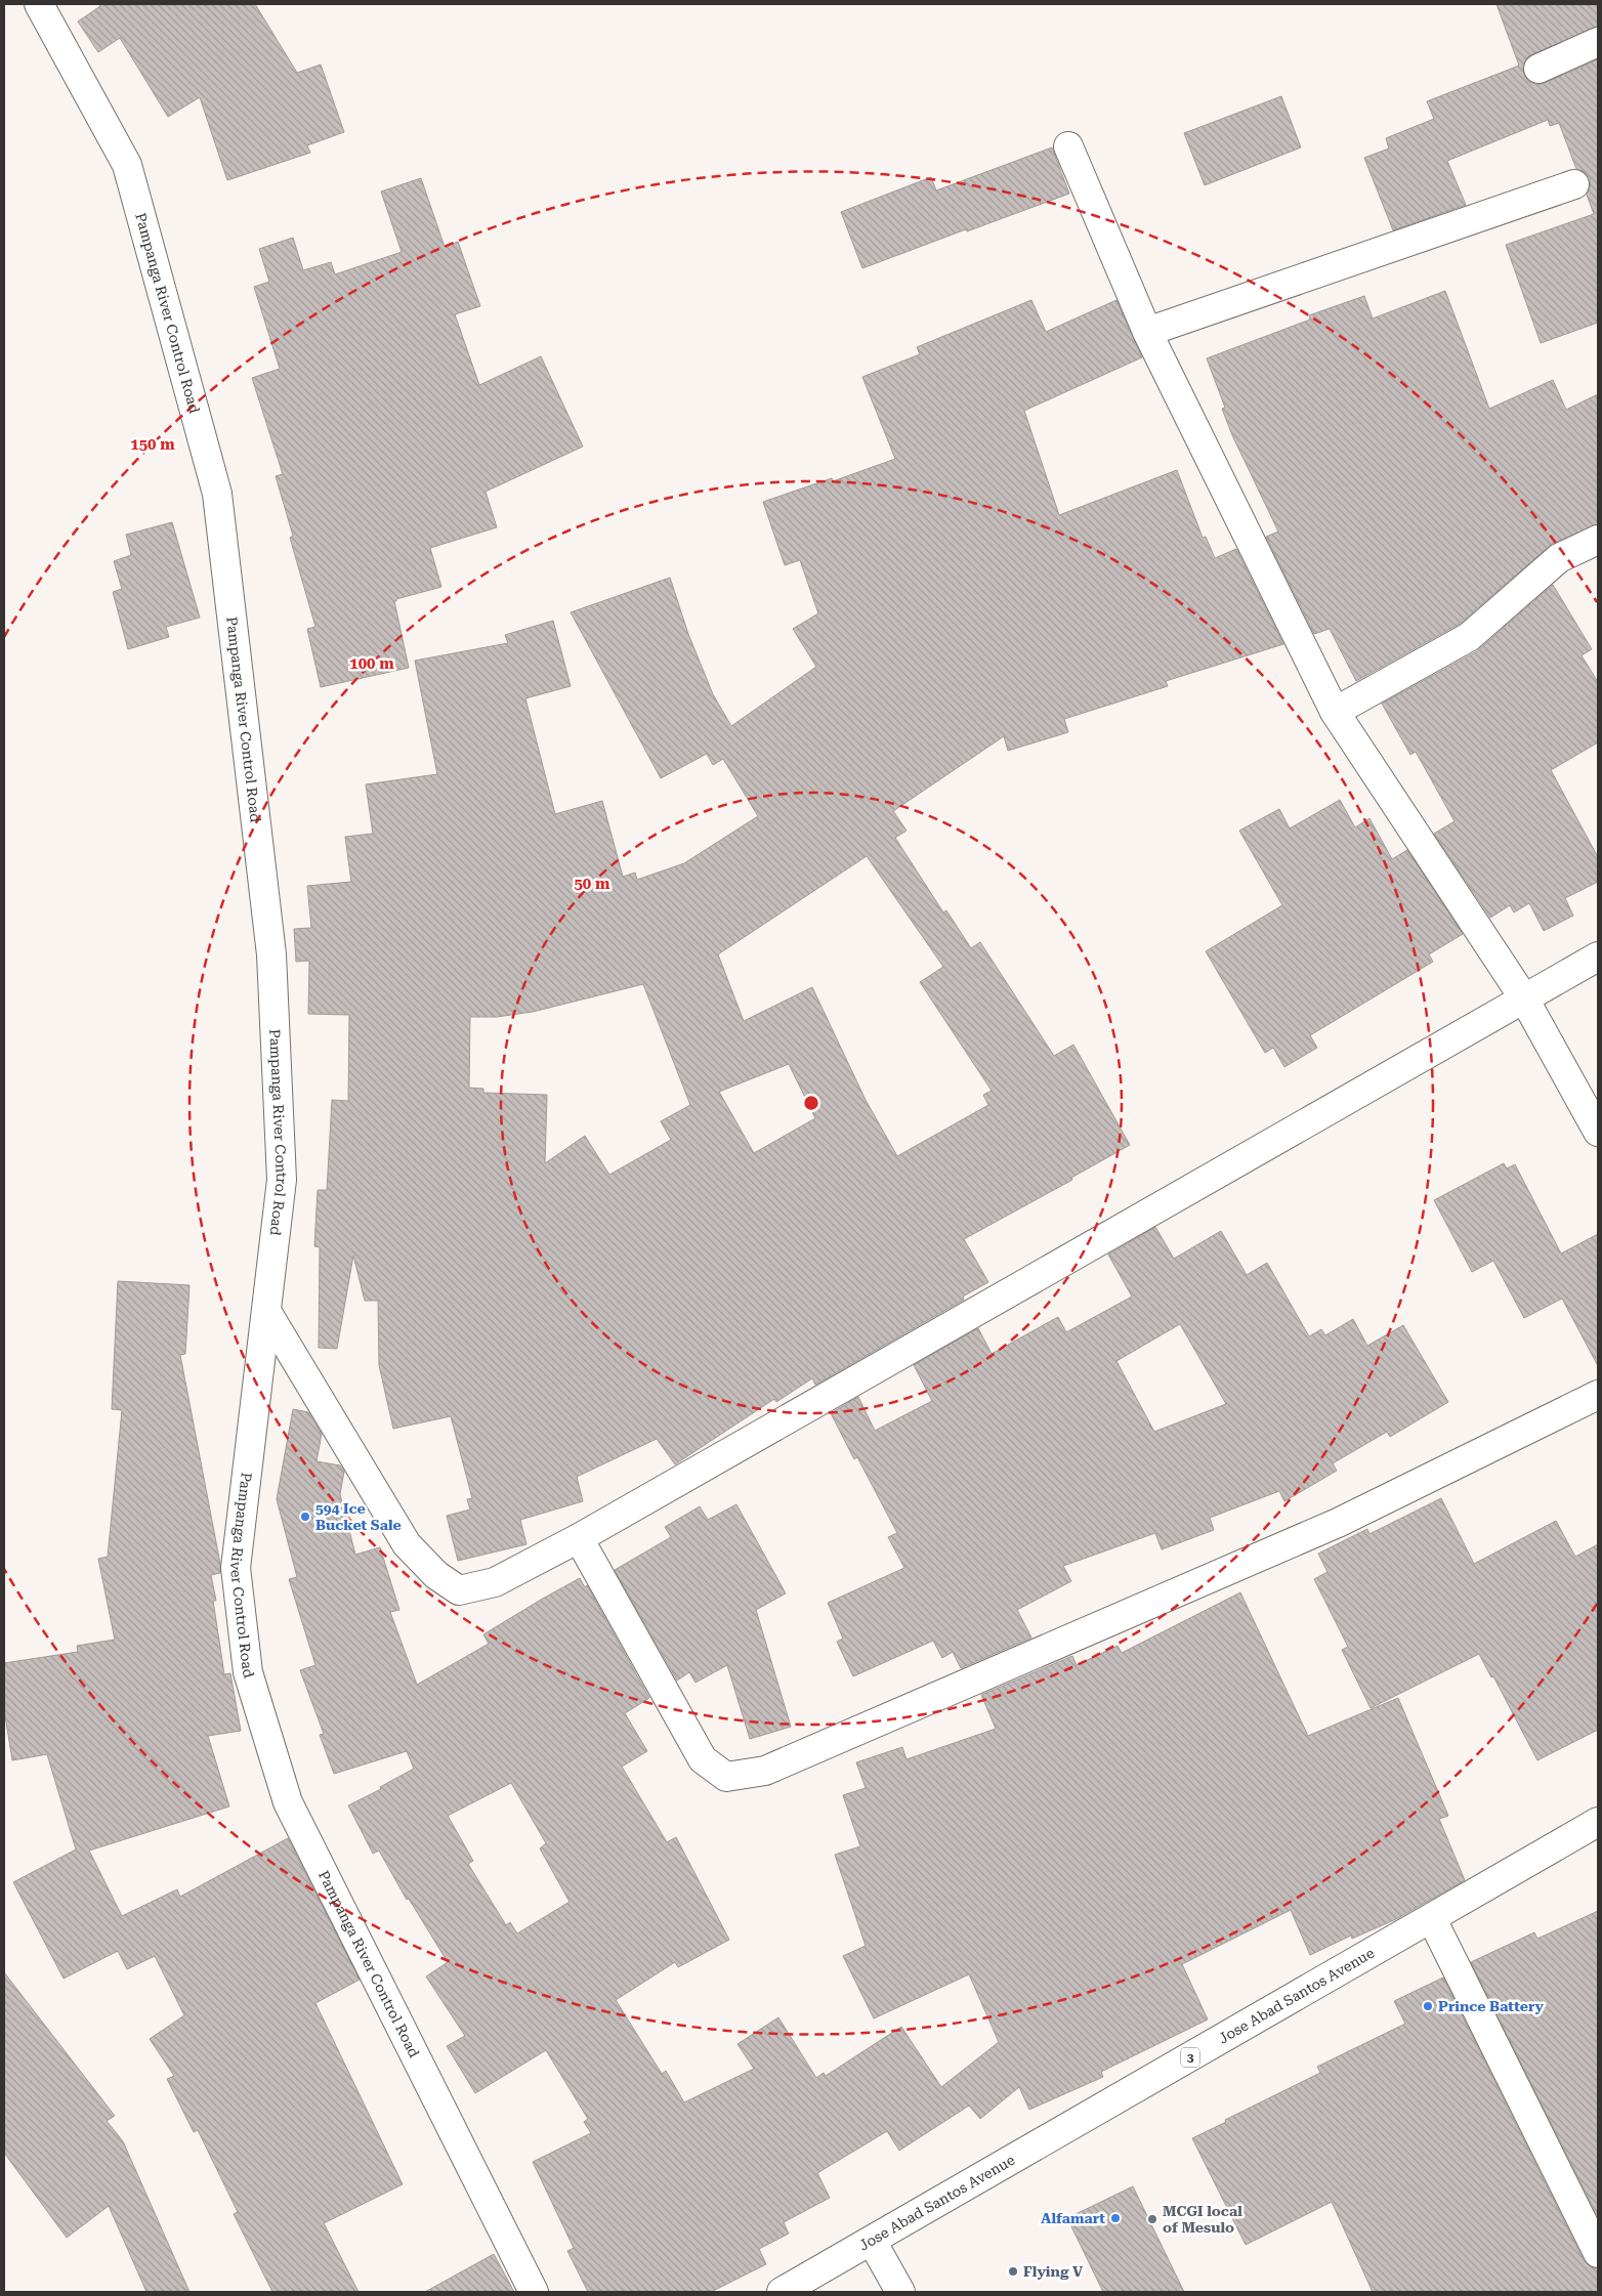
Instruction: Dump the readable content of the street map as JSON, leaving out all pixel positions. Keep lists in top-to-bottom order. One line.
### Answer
{"streets":{"main road":["Pampanga River Control Road","Jose Abad Santos Avenue","3"]},"places":["594 Ice Bucket Sale","Prince Battery","Alfamart","MCGI local of Mesulo","Flying V"],"rings":["150 m","100 m","50 m"]}
